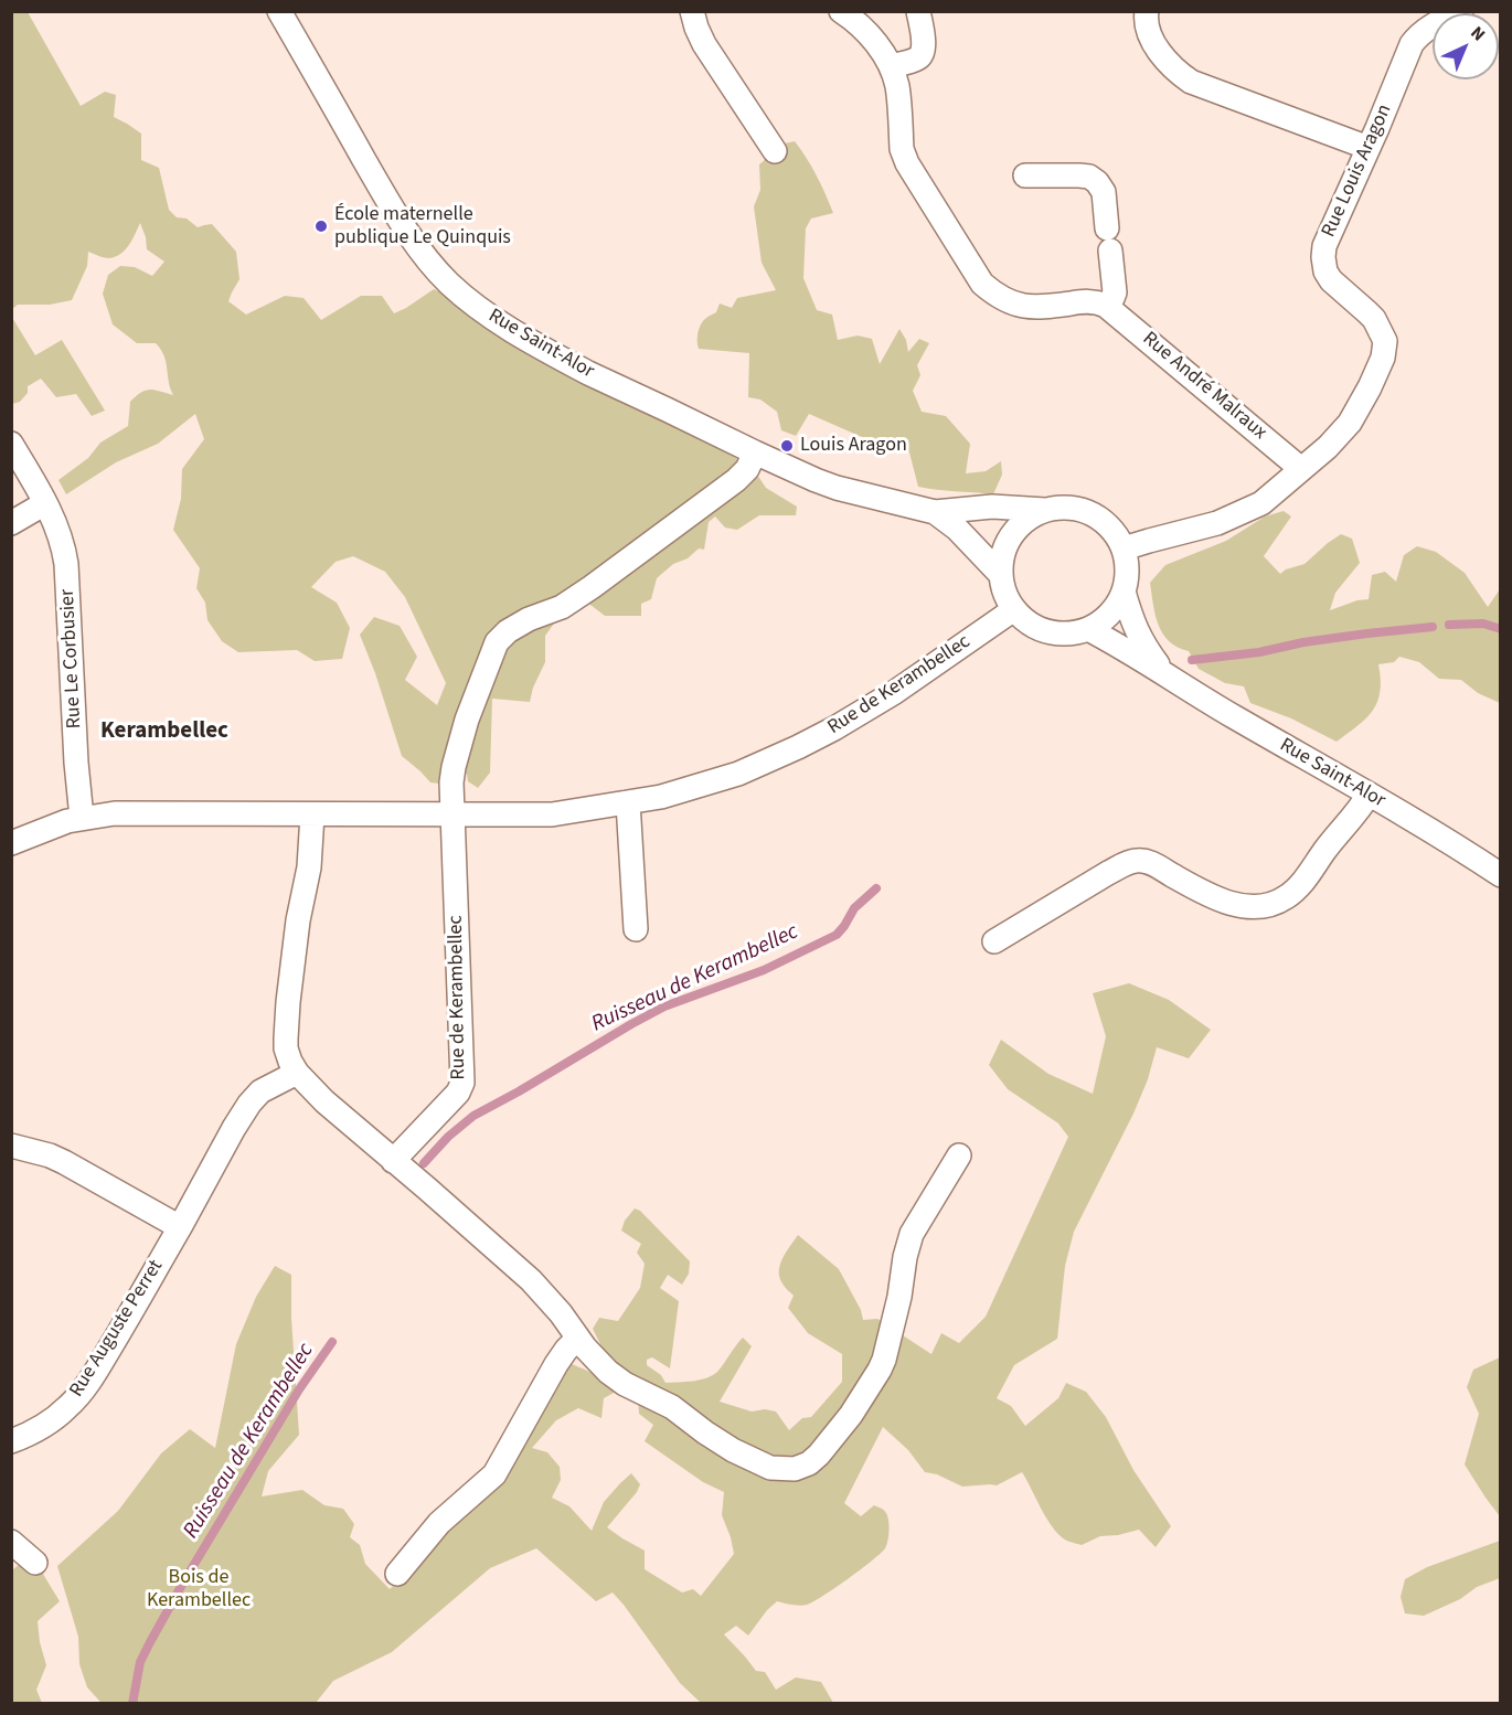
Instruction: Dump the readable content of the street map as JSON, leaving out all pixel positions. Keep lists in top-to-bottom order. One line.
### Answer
{"streets":{"street":["Rue Louis Aragon","Rue Saint-Alor","Rue André Malraux","Rue Le Corbusier","Rue de Kerambellec","Rue Auguste Perret"]},"crossings":[["Rue Louis Aragon","Rue Saint-Alor"],["Rue Louis Aragon","Rue André Malraux"],["Rue Louis Aragon","Rue de Kerambellec"],["Rue Saint-Alor","Rue de Kerambellec"],["Rue Le Corbusier","Rue de Kerambellec"]],"districts":["Kerambellec"],"water":["Ruisseau de Kerambellec"],"parks":["Bois de Kerambellec"],"places":["École maternelle publique Le Quinquis","Louis Aragon"],"north":"top right"}
